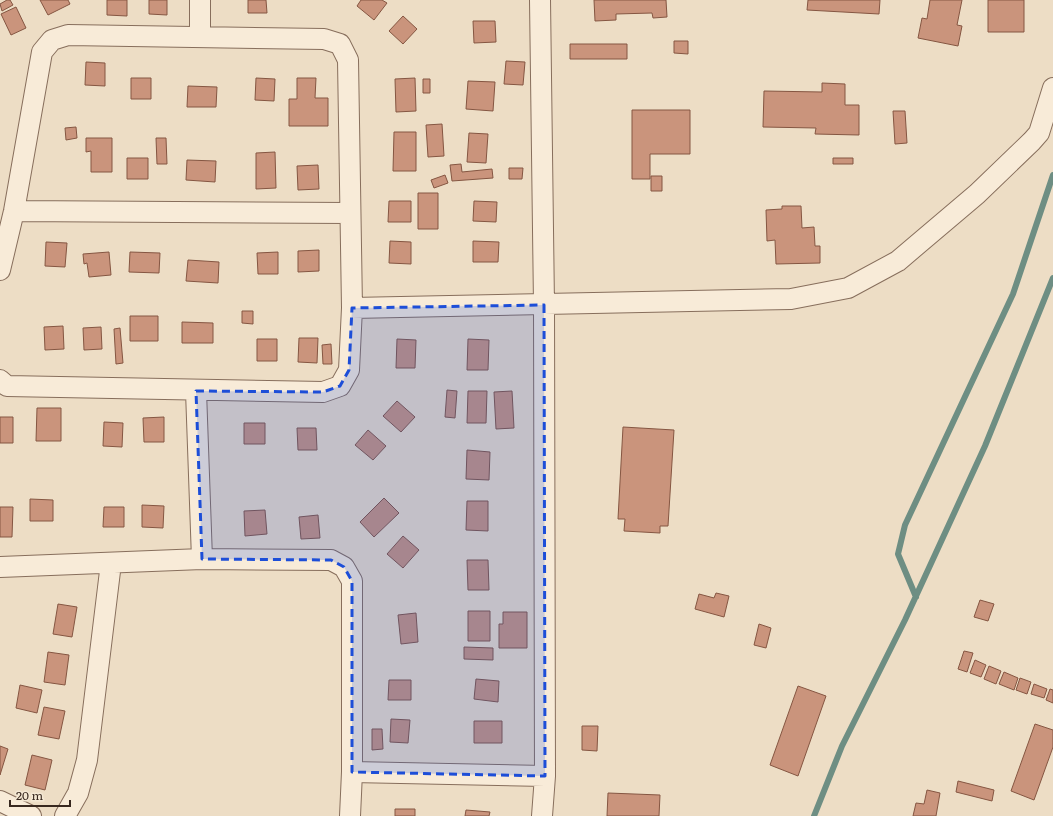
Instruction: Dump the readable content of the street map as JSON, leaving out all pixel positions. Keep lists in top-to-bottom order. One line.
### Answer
{"scale_bar":"20 m"}
